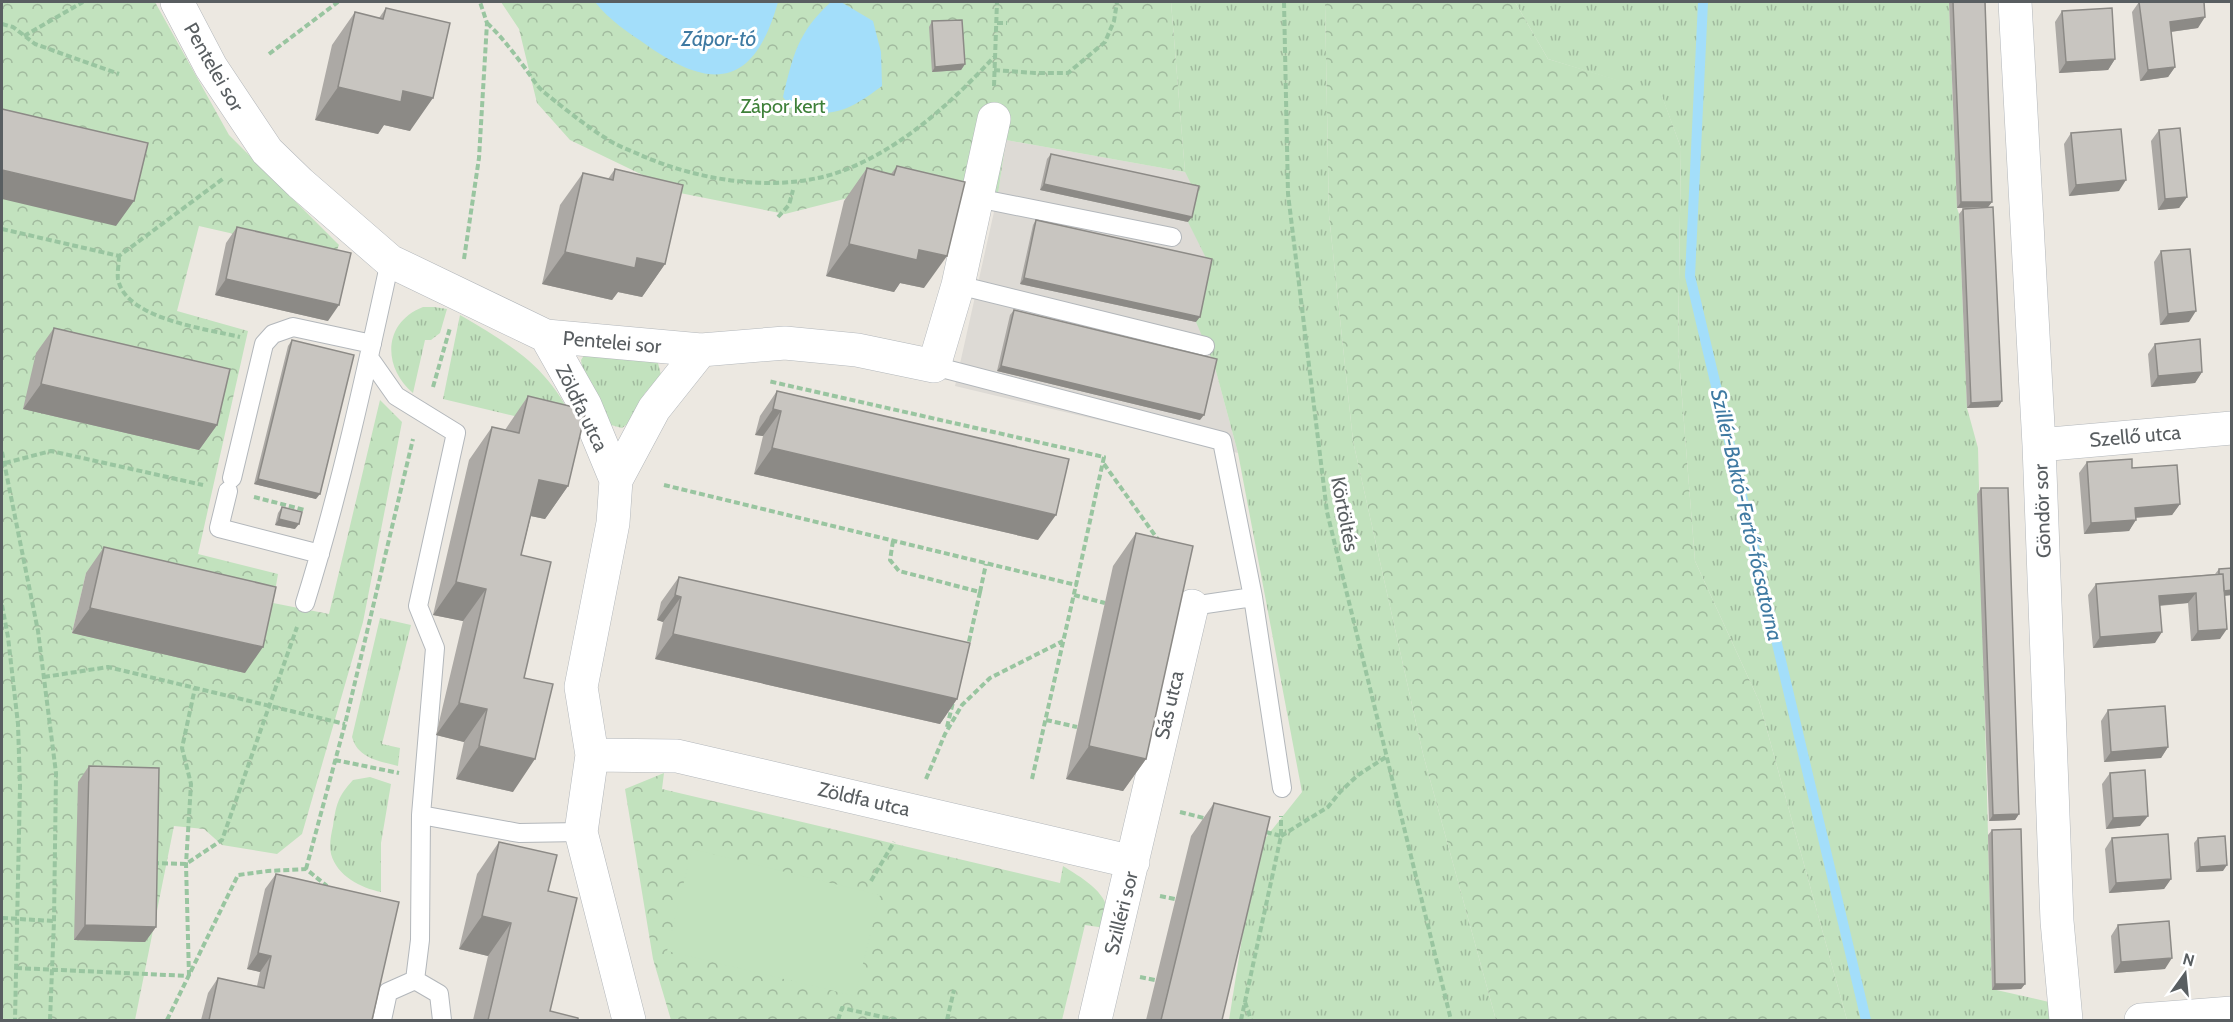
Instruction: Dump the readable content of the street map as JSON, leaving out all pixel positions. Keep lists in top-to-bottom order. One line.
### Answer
{"streets":{"street":["Pentelei sor","Zöldfa utca","Szellő utca","Göndör sor","Sás utca","Szilléri sor"],"path":["Körtöltés"]},"crossings":[["Pentelei sor","Zöldfa utca"],["Zöldfa utca","Szilléri sor"],["Szellő utca","Göndör sor"],["Sás utca","Szilléri sor"]],"water":["Zápor-tó","Szillér-Baktó-Fertő-főcsatorna"],"parks":["Zápor kert"],"north":"top"}
